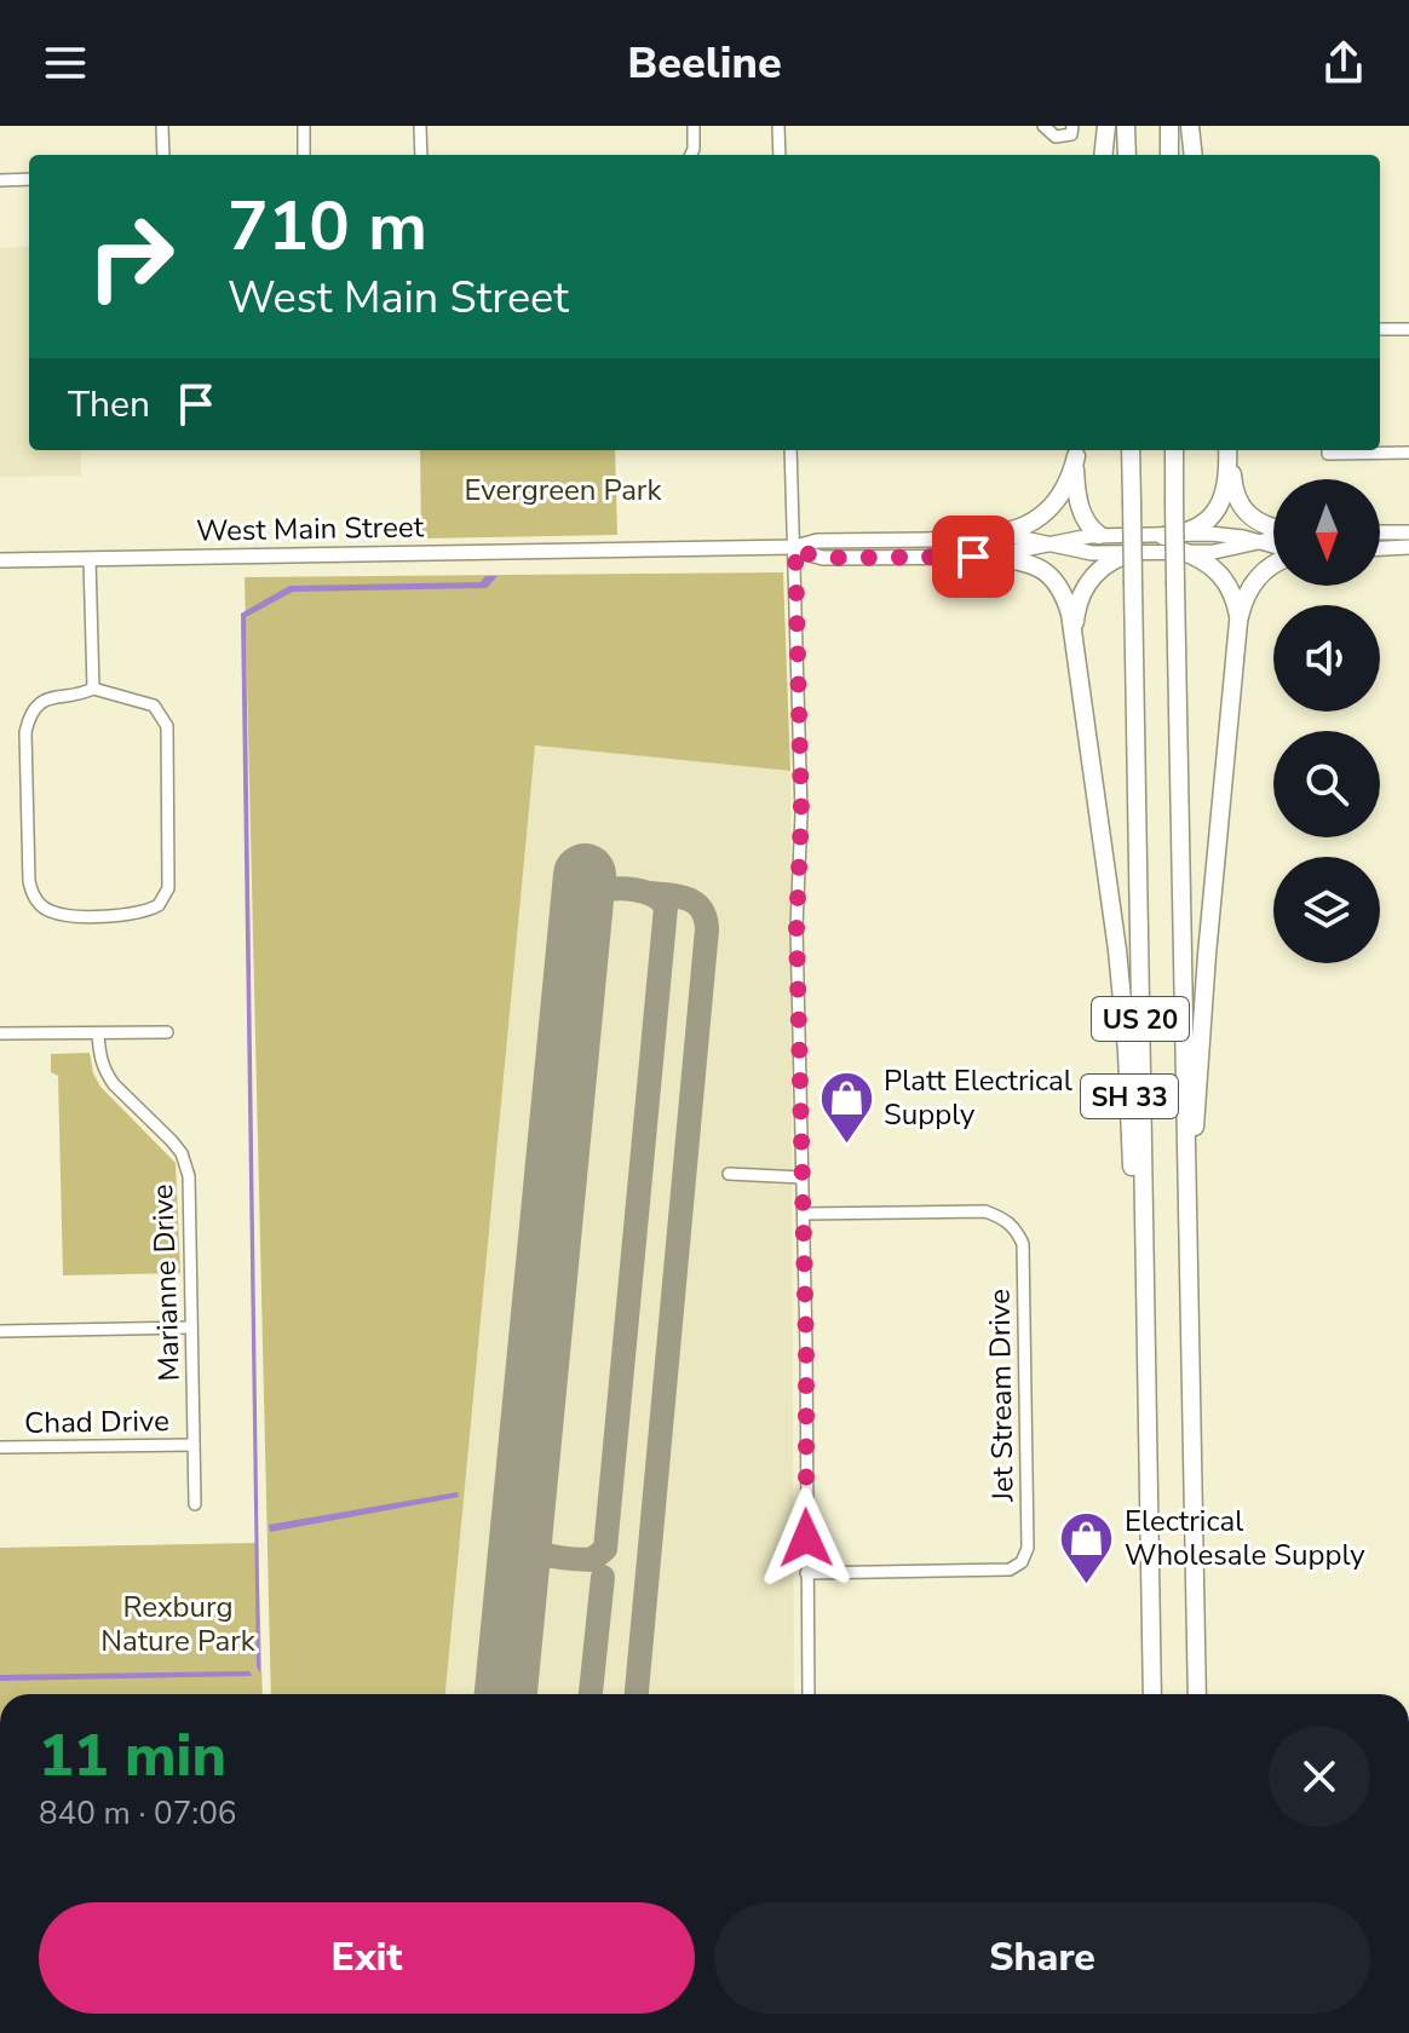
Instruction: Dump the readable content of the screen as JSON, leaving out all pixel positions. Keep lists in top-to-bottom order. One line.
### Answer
{"streets":{"highway":["US 20","SH 33"],"main road":["West Main Street"],"street":["Marianne Drive","Jet Stream Drive","Chad Drive"]},"crossings":[["West Main Street","SH 33"],["US 20","SH 33"],["Marianne Drive","Chad Drive"]],"parks":["Evergreen Park","Rexburg Nature Park"],"places":{"shop":["Platt Electrical Supply","Electrical Wholesale Supply"]},"north":"bottom","page":{"header":"Beeline","turn":["710 m","West Main Street"],"then":"Then","heading":["11 min","840 m · 07:06"],"buttons":["Exit","Share"]}}
